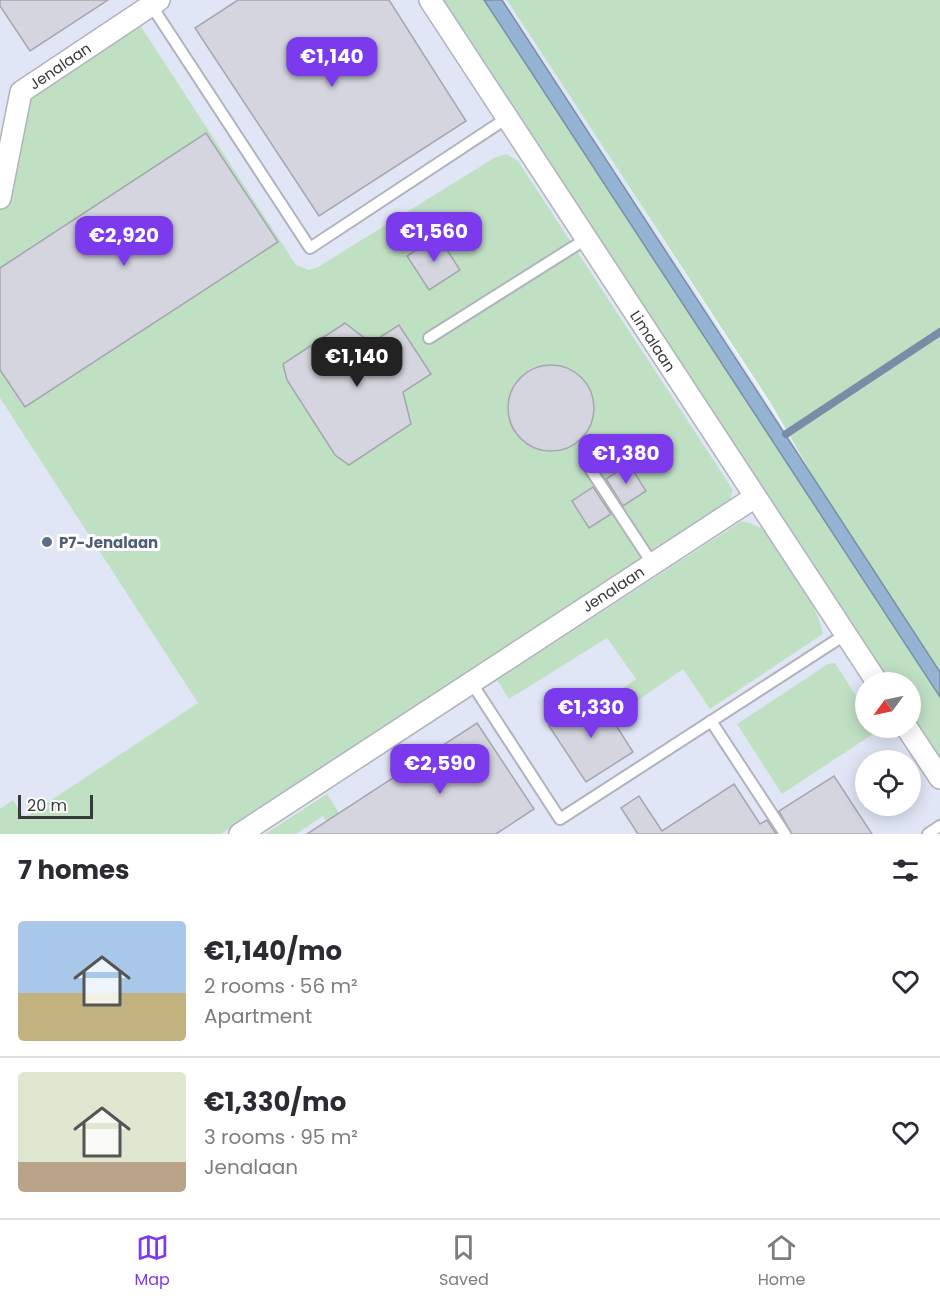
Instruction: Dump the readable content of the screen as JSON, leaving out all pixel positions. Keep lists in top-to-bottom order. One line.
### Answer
{"streets":{"street":["Jenalaan","Limalaan"]},"crossings":[["Jenalaan","Limalaan"]],"places":["P7-Jenalaan"],"scale_bar":"20 m","north":"bottom left","page":{"price":["€1,140","€1,560","€2,920","€1,140","€1,380","€1,330","€2,590"],"scale":"20 m","heading":"7 homes","list":[{"name":"€1,140/mo","note":"2 rooms · 56 m² · Apartment"},{"name":"€1,330/mo","note":"3 rooms · 95 m² · Jenalaan"}],"tabs":["Map","Saved","Home"]}}
